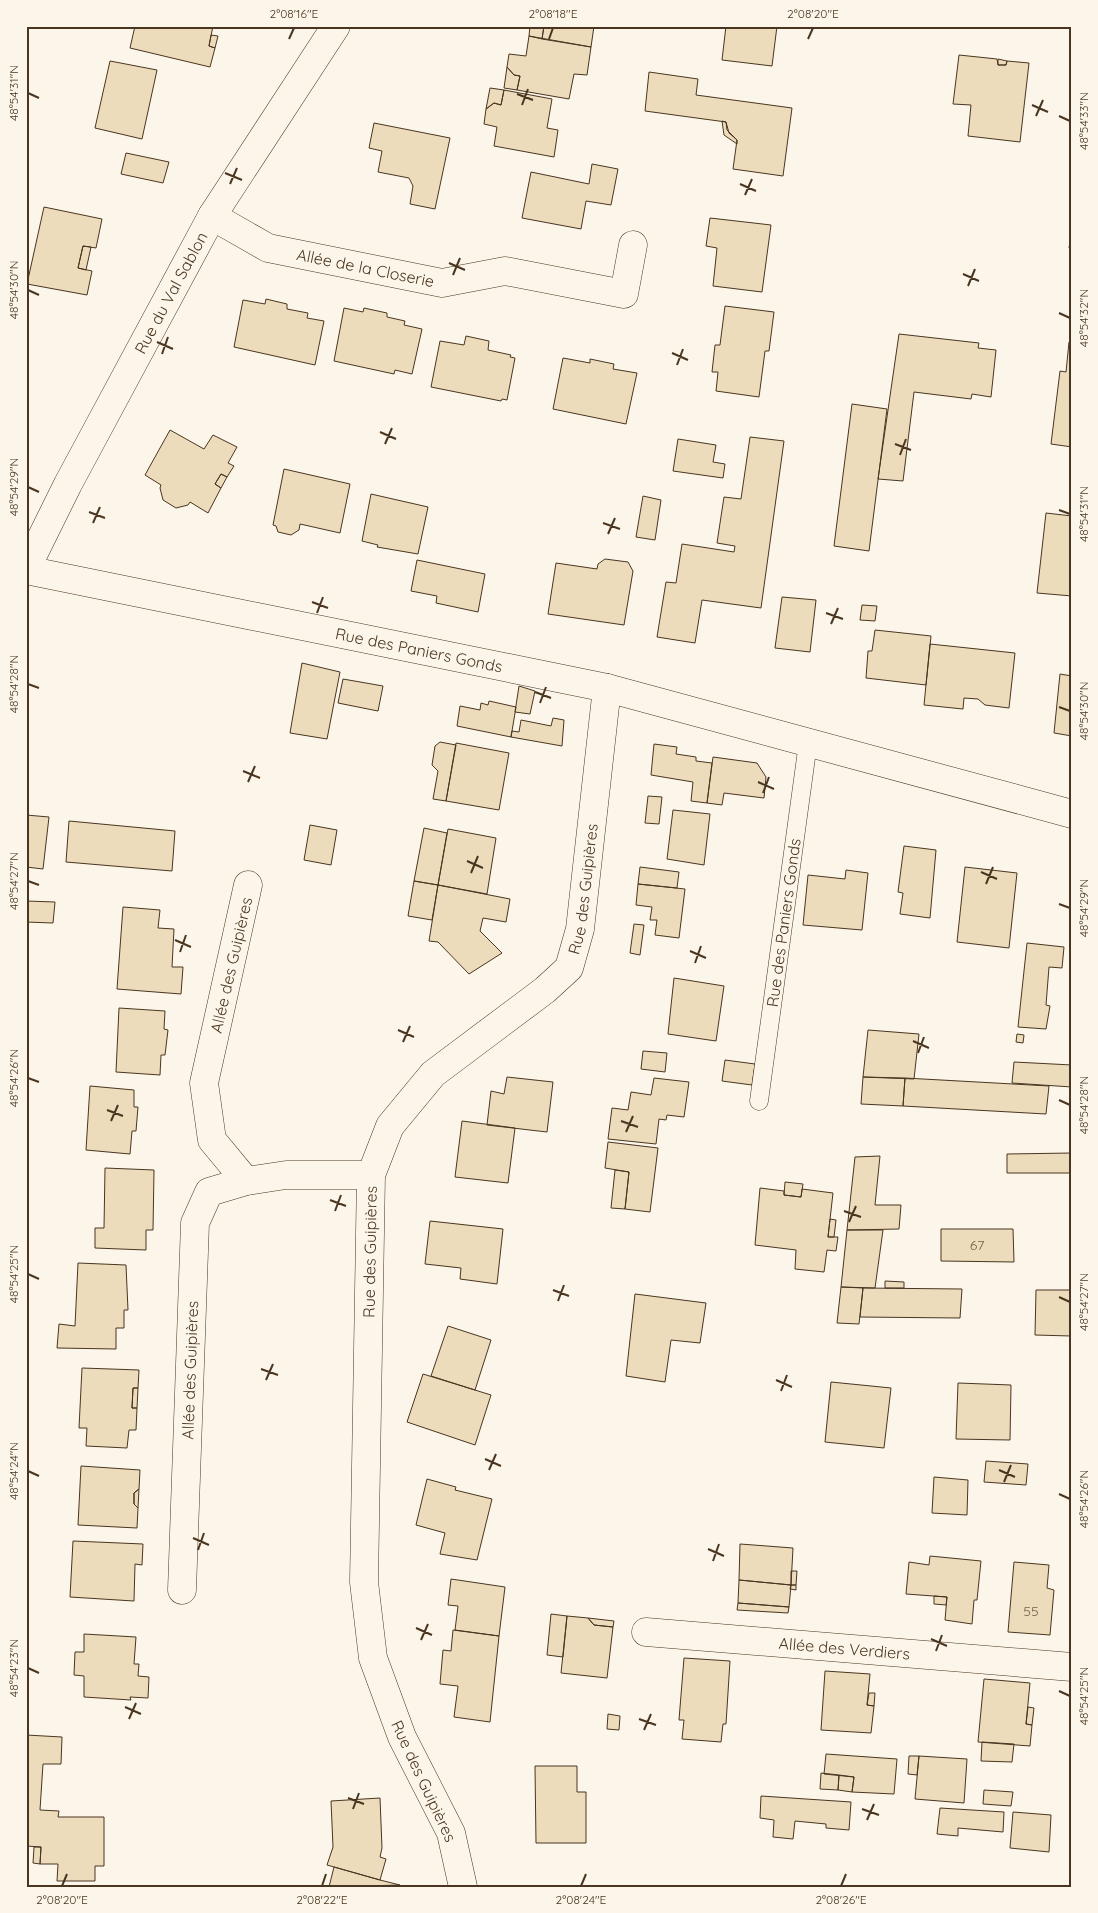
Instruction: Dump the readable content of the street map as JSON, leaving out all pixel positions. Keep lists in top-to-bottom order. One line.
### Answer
{"streets":{"street":["Allée de la Closerie","Rue du Val Sablon","Rue des Paniers Gonds","Rue des Guipières","Allée des Guipières","Allée des Verdiers"]},"crossings":[["Allée de la Closerie","Rue du Val Sablon"],["Rue du Val Sablon","Rue des Paniers Gonds"],["Rue des Paniers Gonds","Rue des Guipières"],["Rue des Guipières","Allée des Guipières"]],"house_numbers":["67","55"],"coordinates":["2°08'16\"E","2°08'18\"E","2°08'20\"E","48°54'31\"N","48°54'33\"N","48°54'30\"N","48°54'32\"N","48°54'29\"N","48°54'28\"N","48°54'27\"N","48°54'26\"N","48°54'25\"N","48°54'24\"N","48°54'23\"N","2°08'22\"E","2°08'24\"E","2°08'26\"E"]}
